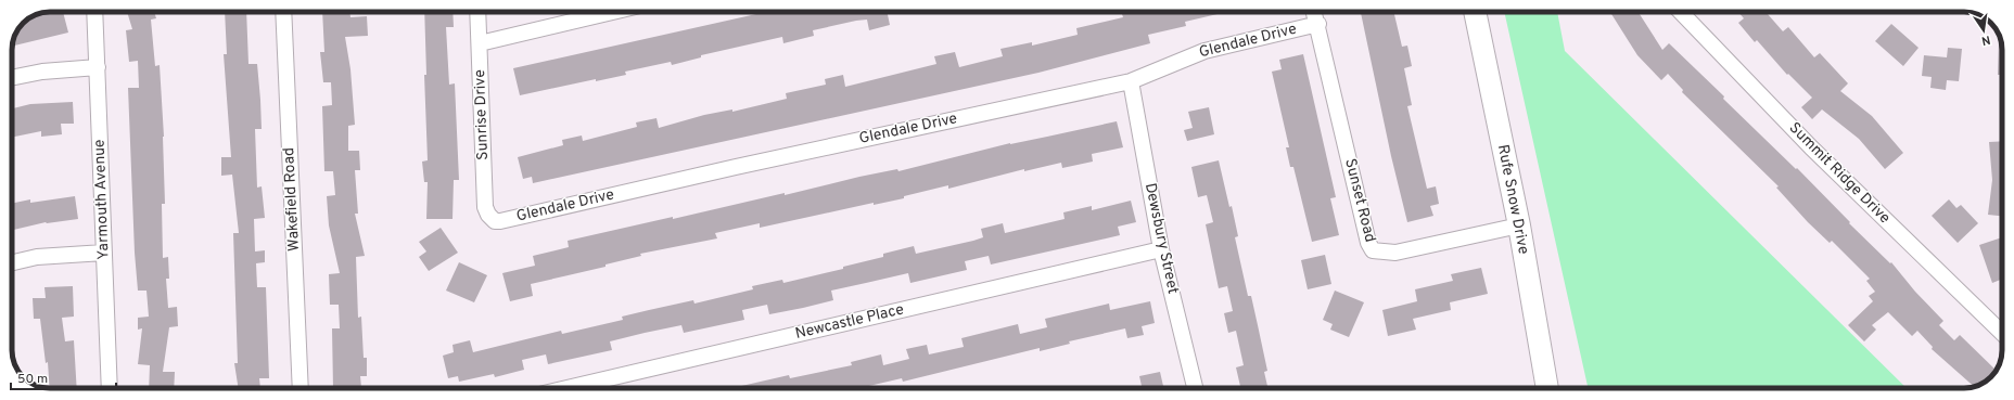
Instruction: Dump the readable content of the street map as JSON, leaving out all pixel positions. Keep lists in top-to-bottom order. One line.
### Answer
{"streets":{"main road":["Rufe Snow Drive"],"street":["Glendale Drive","Sunrise Drive","Summit Ridge Drive","Yarmouth Avenue","Wakefield Road","Sunset Road","Dewsbury Street","Newcastle Place"]},"crossings":[["Glendale Drive","Sunrise Drive"],["Glendale Drive","Sunset Road"],["Glendale Drive","Dewsbury Street"],["Rufe Snow Drive","Sunset Road"],["Dewsbury Street","Newcastle Place"]],"scale_bar":"50 m","north":"bottom"}
